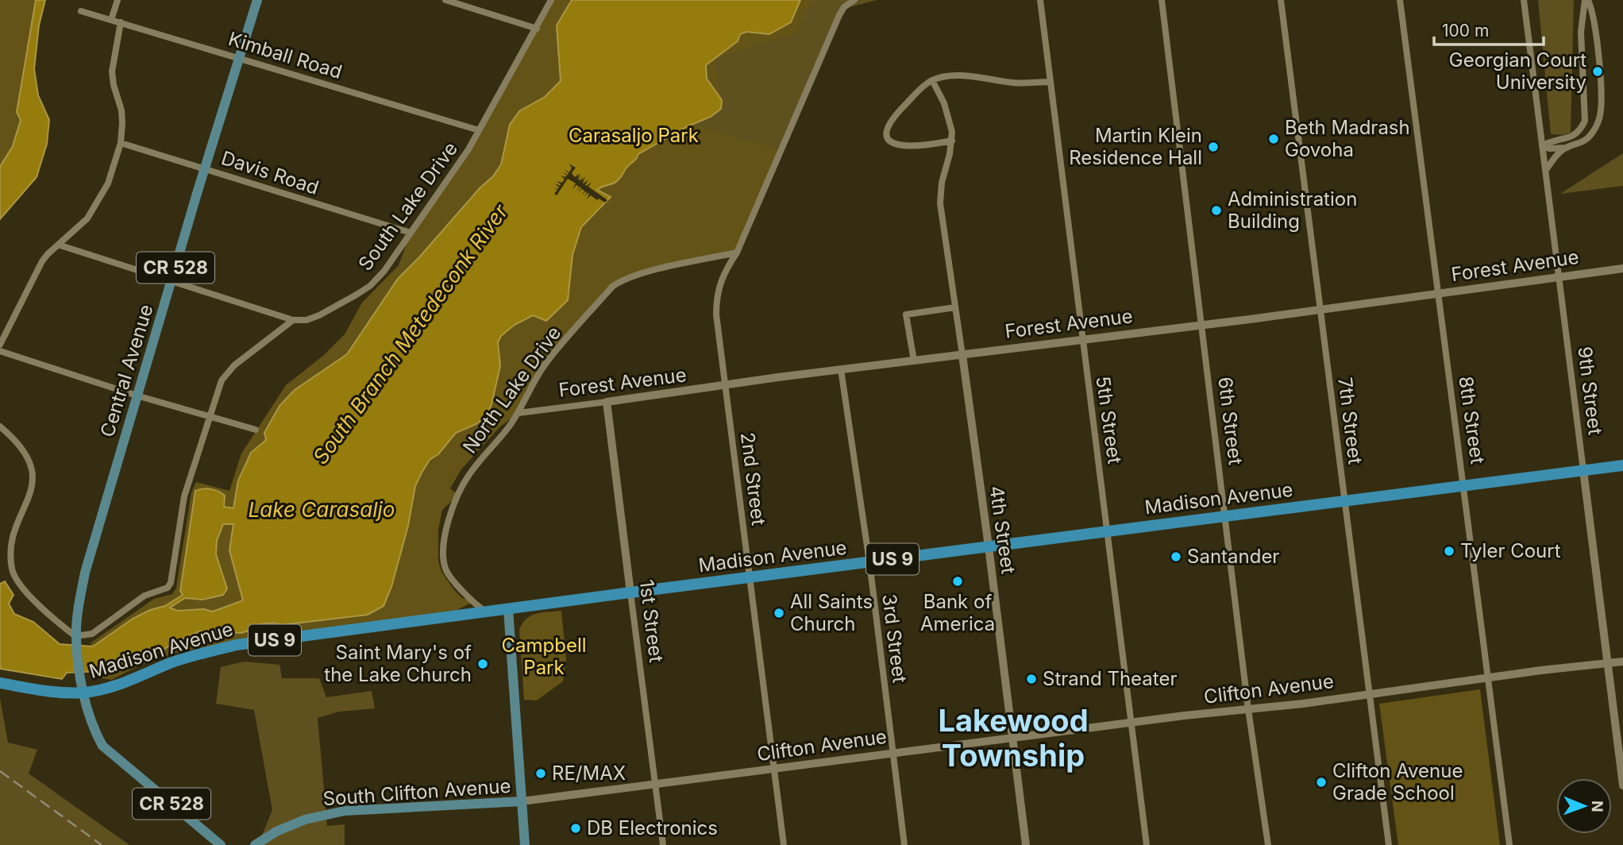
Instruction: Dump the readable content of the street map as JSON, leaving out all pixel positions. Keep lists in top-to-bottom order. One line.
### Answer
{"streets":{"highway":["Madison Avenue","US 9"],"main road":["CR 528","Central Avenue","South Clifton Avenue"],"street":["Kimball Road","Davis Road","South Lake Drive","Forest Avenue","North Lake Drive","9th Street","5th Street","8th Street","6th Street","7th Street","2nd Street","4th Street","1st Street","3rd Street","Clifton Avenue"]},"crossings":[["Kimball Road","South Lake Drive"],["Kimball Road","Central Avenue"],["Davis Road","South Lake Drive"],["Davis Road","Central Avenue"],["South Lake Drive","Central Avenue"],["Forest Avenue","North Lake Drive"],["Forest Avenue","9th Street"],["Forest Avenue","5th Street"],["Forest Avenue","8th Street"],["Forest Avenue","6th Street"],["Forest Avenue","7th Street"],["Forest Avenue","2nd Street"],["Forest Avenue","4th Street"],["Forest Avenue","1st Street"],["Forest Avenue","3rd Street"],["CR 528","Central Avenue"],["CR 528","Madison Avenue"],["Central Avenue","Madison Avenue"],["North Lake Drive","2nd Street"],["North Lake Drive","Madison Avenue"],["9th Street","Madison Avenue"],["9th Street","Clifton Avenue"],["5th Street","Madison Avenue"],["5th Street","Clifton Avenue"],["8th Street","Madison Avenue"],["8th Street","Clifton Avenue"],["6th Street","Madison Avenue"],["6th Street","Clifton Avenue"],["7th Street","Madison Avenue"],["7th Street","Clifton Avenue"],["2nd Street","Madison Avenue"],["2nd Street","Clifton Avenue"],["Madison Avenue","4th Street"],["Madison Avenue","1st Street"],["Madison Avenue","3rd Street"],["4th Street","Clifton Avenue"],["1st Street","Clifton Avenue"],["3rd Street","Clifton Avenue"],["Clifton Avenue","South Clifton Avenue"]],"districts":["Lakewood Township"],"water":["South Branch Metedeconk River","Lake Carasaljo"],"parks":["Carasaljo Park","Campbell Park"],"places":["Georgian Court University","Beth Madrash Govoha","Martin Klein Residence Hall","Administration Building","Tyler Court","Santander","Bank of America","All Saints Church","Saint Mary's of the Lake Church","Strand Theater","RE/MAX","Clifton Avenue Grade School","DB Electronics"],"scale_bar":"100 m","north":"right"}
